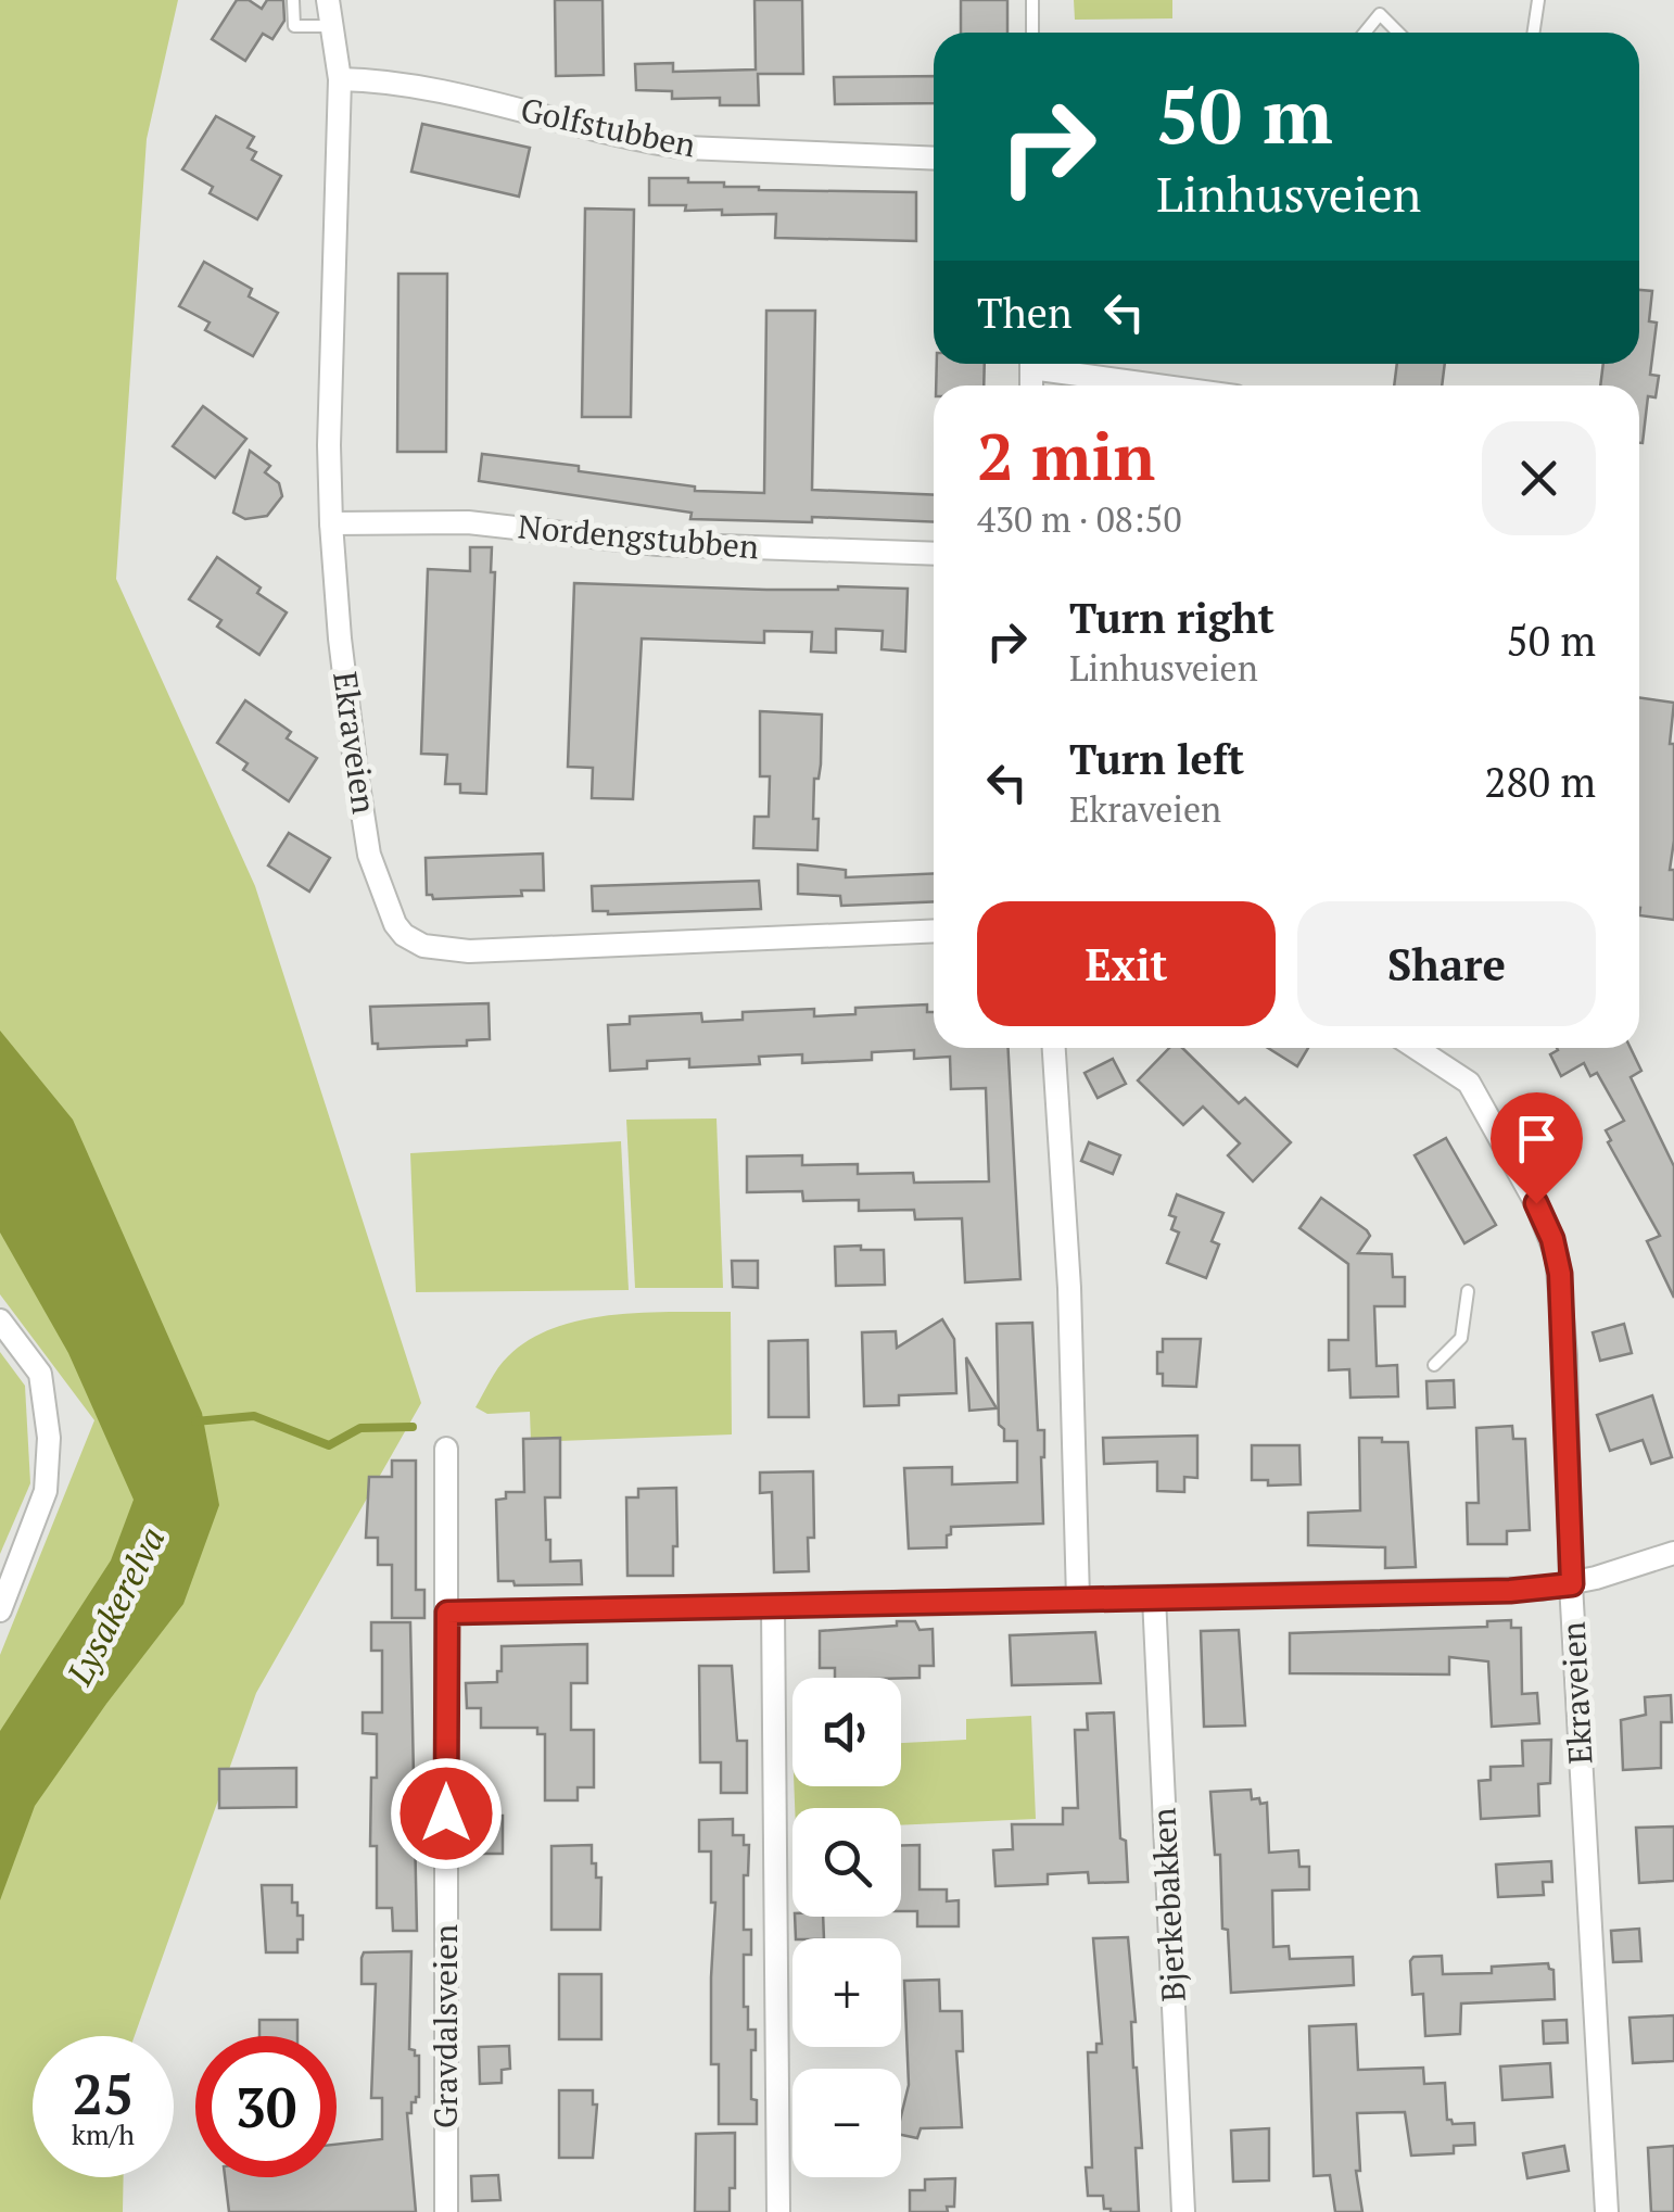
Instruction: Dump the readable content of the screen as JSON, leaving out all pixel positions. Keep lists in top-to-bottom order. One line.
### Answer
{"streets":{"street":["Golfstubben","Nordengstubben","Ekraveien","Bjerkebakken","Gravdalsveien"]},"crossings":[["Golfstubben","Ekraveien"],["Nordengstubben","Ekraveien"]],"water":["Lysakerelva"],"page":{"turn":["50 m","Linhusveien"],"then":"Then","heading":["2 min","430 m · 08:50"],"list":[{"name":"Turn right","note":"Linhusveien","value":"50 m"},{"name":"Turn left","note":"Ekraveien","value":"280 m"}],"buttons":["Exit","Share"],"map_buttons":["+","−"],"speed":"25 km/h","limit":"30"}}
